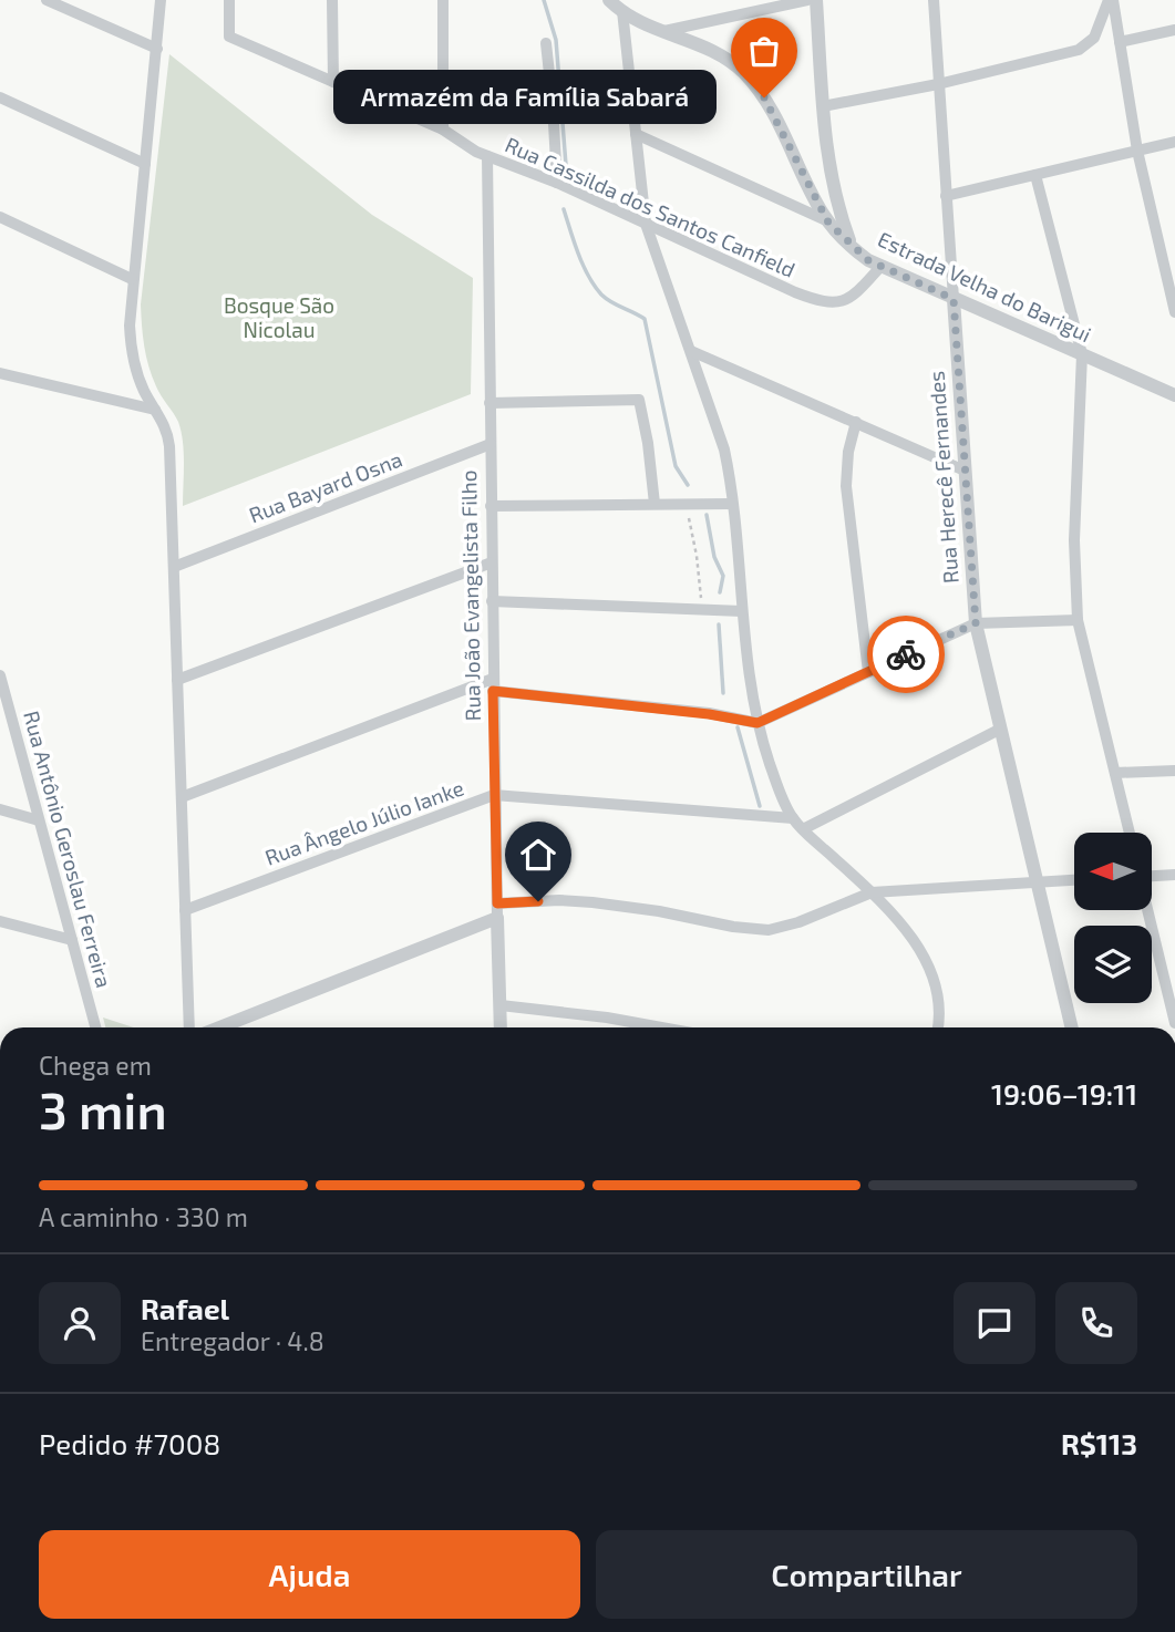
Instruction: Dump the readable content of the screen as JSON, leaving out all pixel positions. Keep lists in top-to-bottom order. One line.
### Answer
{"streets":{"street":["Rua Cassilda dos Santos Canfield","Estrada Velha do Barigui","Rua Herecê Fernandes","Rua Bayard Osna","Rua João Evangelista Filho","Rua Ângelo Júlio Ianke","Rua Antônio Geroslau Ferreira"]},"crossings":[["Rua Cassilda dos Santos Canfield","Estrada Velha do Barigui"],["Rua Cassilda dos Santos Canfield","Rua João Evangelista Filho"],["Estrada Velha do Barigui","Rua Herecê Fernandes"],["Rua Bayard Osna","Rua João Evangelista Filho"],["Rua João Evangelista Filho","Rua Ângelo Júlio Ianke"]],"parks":["Bosque São Nicolau"],"places":["Armazém da Família Sabará"],"north":"left","page":{"bubble":"Armazém da Família Sabará","heading":["3 min","Chega em","19:06–19:11"],"panel":["Rafael","Entregador · 4.8","Pedido #7008","R$113"],"bar":"A caminho · 330 m","buttons":["Ajuda","Compartilhar"]}}
